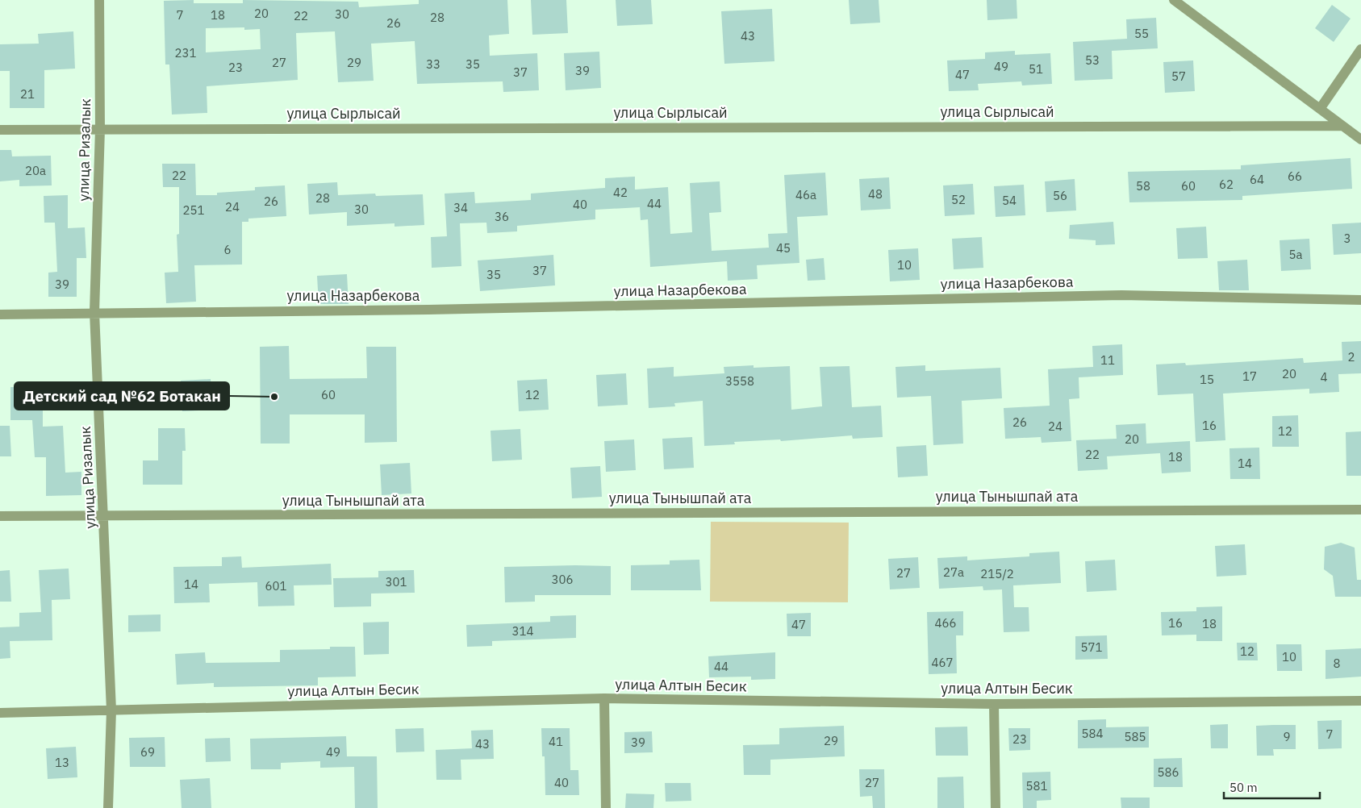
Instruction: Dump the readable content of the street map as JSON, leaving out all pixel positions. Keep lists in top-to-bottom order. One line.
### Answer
{"streets":{"street":["улица Сырлысай","улица Ризалык","улица Назарбекова","улица Тынышпай ата","улица Алтын Бесик"]},"crossings":[["улица Сырлысай","улица Ризалык"],["улица Ризалык","улица Назарбекова"],["улица Ризалык","улица Тынышпай ата"],["улица Ризалык","улица Алтын Бесик"]],"places":["Детский сад №62 Ботакан"],"house_numbers":["20","30","7","18","22","28","26","55","43","231","53","27","29","33","35","49","23","51","39","37","47","57","21","20а","22","66","64","62","58","60","42","48","46а","56","28","52","54","26","44","40","24","34","30","251","36","3","45","6","5а","10","37","35","39","2","11","20","17","4","15","3558","60","12","26","16","24","12","20","22","18","14","27а","27","215/2","306","301","14","601","466","16","18","47","314","571","12","10","467","8","44","584","7","585","9","23","29","41","39","43","69","49","13","586","40","27","581"],"scale_bar":"50 m"}
